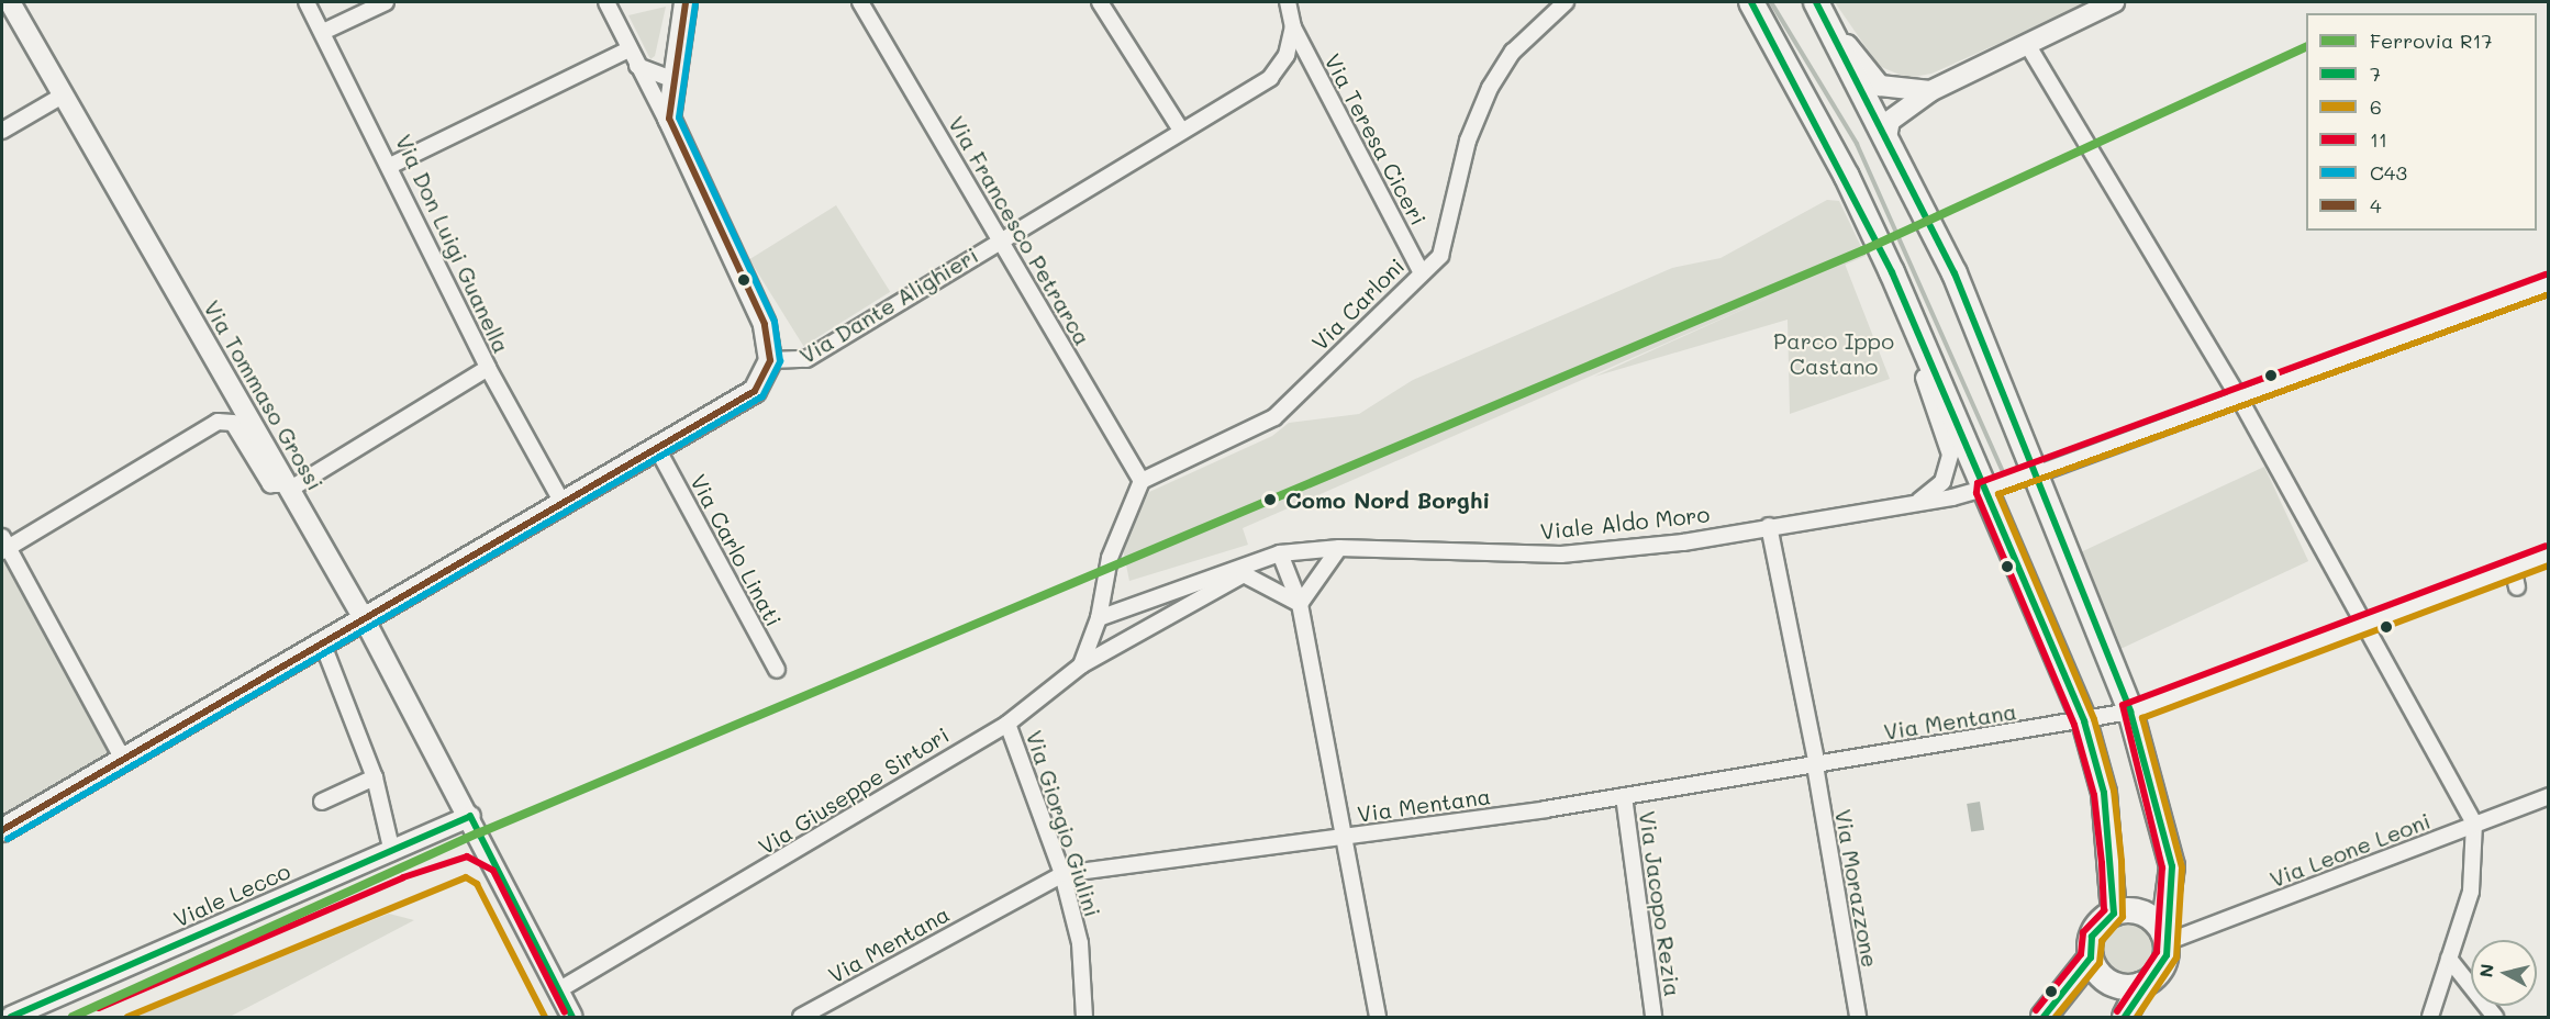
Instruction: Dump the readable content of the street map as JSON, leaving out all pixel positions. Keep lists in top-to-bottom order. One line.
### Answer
{"streets":{"main road":["Via Dante Alighieri"],"street":["Via Teresa Ciceri","Via Francesco Petrarca","Via Don Luigi Guanella","Via Carloni","Via Tommaso Grossi","Viale Aldo Moro","Via Carlo Linati","Via Mentana","Via Giuseppe Sirtori","Via Giorgio Giulini","Via Leone Leoni","Via Morazzone","Viale Lecco","Via Jacopo Rezia"]},"crossings":[["Via Teresa Ciceri","Via Carloni"],["Via Teresa Ciceri","Via Dante Alighieri"],["Via Francesco Petrarca","Via Carloni"],["Via Francesco Petrarca","Via Dante Alighieri"],["Via Don Luigi Guanella","Via Dante Alighieri"],["Via Dante Alighieri","Via Tommaso Grossi"],["Via Dante Alighieri","Via Carlo Linati"],["Via Tommaso Grossi","Via Giuseppe Sirtori"],["Via Tommaso Grossi","Viale Lecco"],["Viale Aldo Moro","Via Morazzone"],["Via Mentana","Via Giorgio Giulini"],["Via Mentana","Via Morazzone"],["Via Mentana","Via Jacopo Rezia"],["Via Giuseppe Sirtori","Via Giorgio Giulini"]],"parks":["Parco Ippo Castano"],"places":["Como Nord Borghi"],"lines":["transit line 7","transit line 4","transit line C43","rail line R17","transit line 11","transit line 6"],"legend":["Ferrovia R17","7","6","11","C43","4"],"north":"left"}
